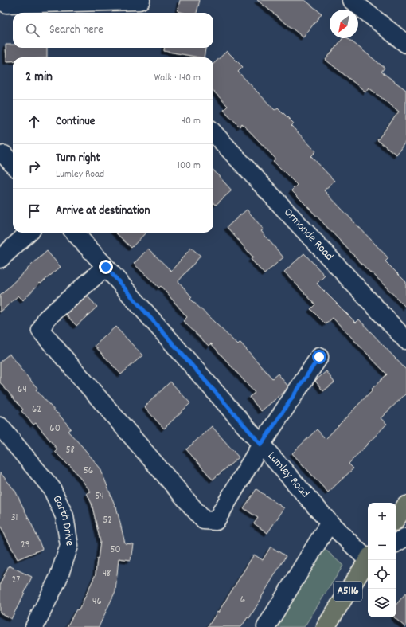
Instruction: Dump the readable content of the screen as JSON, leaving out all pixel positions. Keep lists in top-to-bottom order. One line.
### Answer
{"streets":{"highway":["A5116"],"street":["Ormonde Road","Lumley Road","Garth Drive"]},"house_numbers":["64","62","60","58","56","54","31","52","29","50","48","27","6","46"],"north":"bottom left","page":{"search":"Search here","heading":["2 min","Walk · 140 m"],"list":[["Continue","40 m"],["Turn right","Lumley Road","100 m"],"Arrive at destination"],"map_buttons":["+","−"]}}
